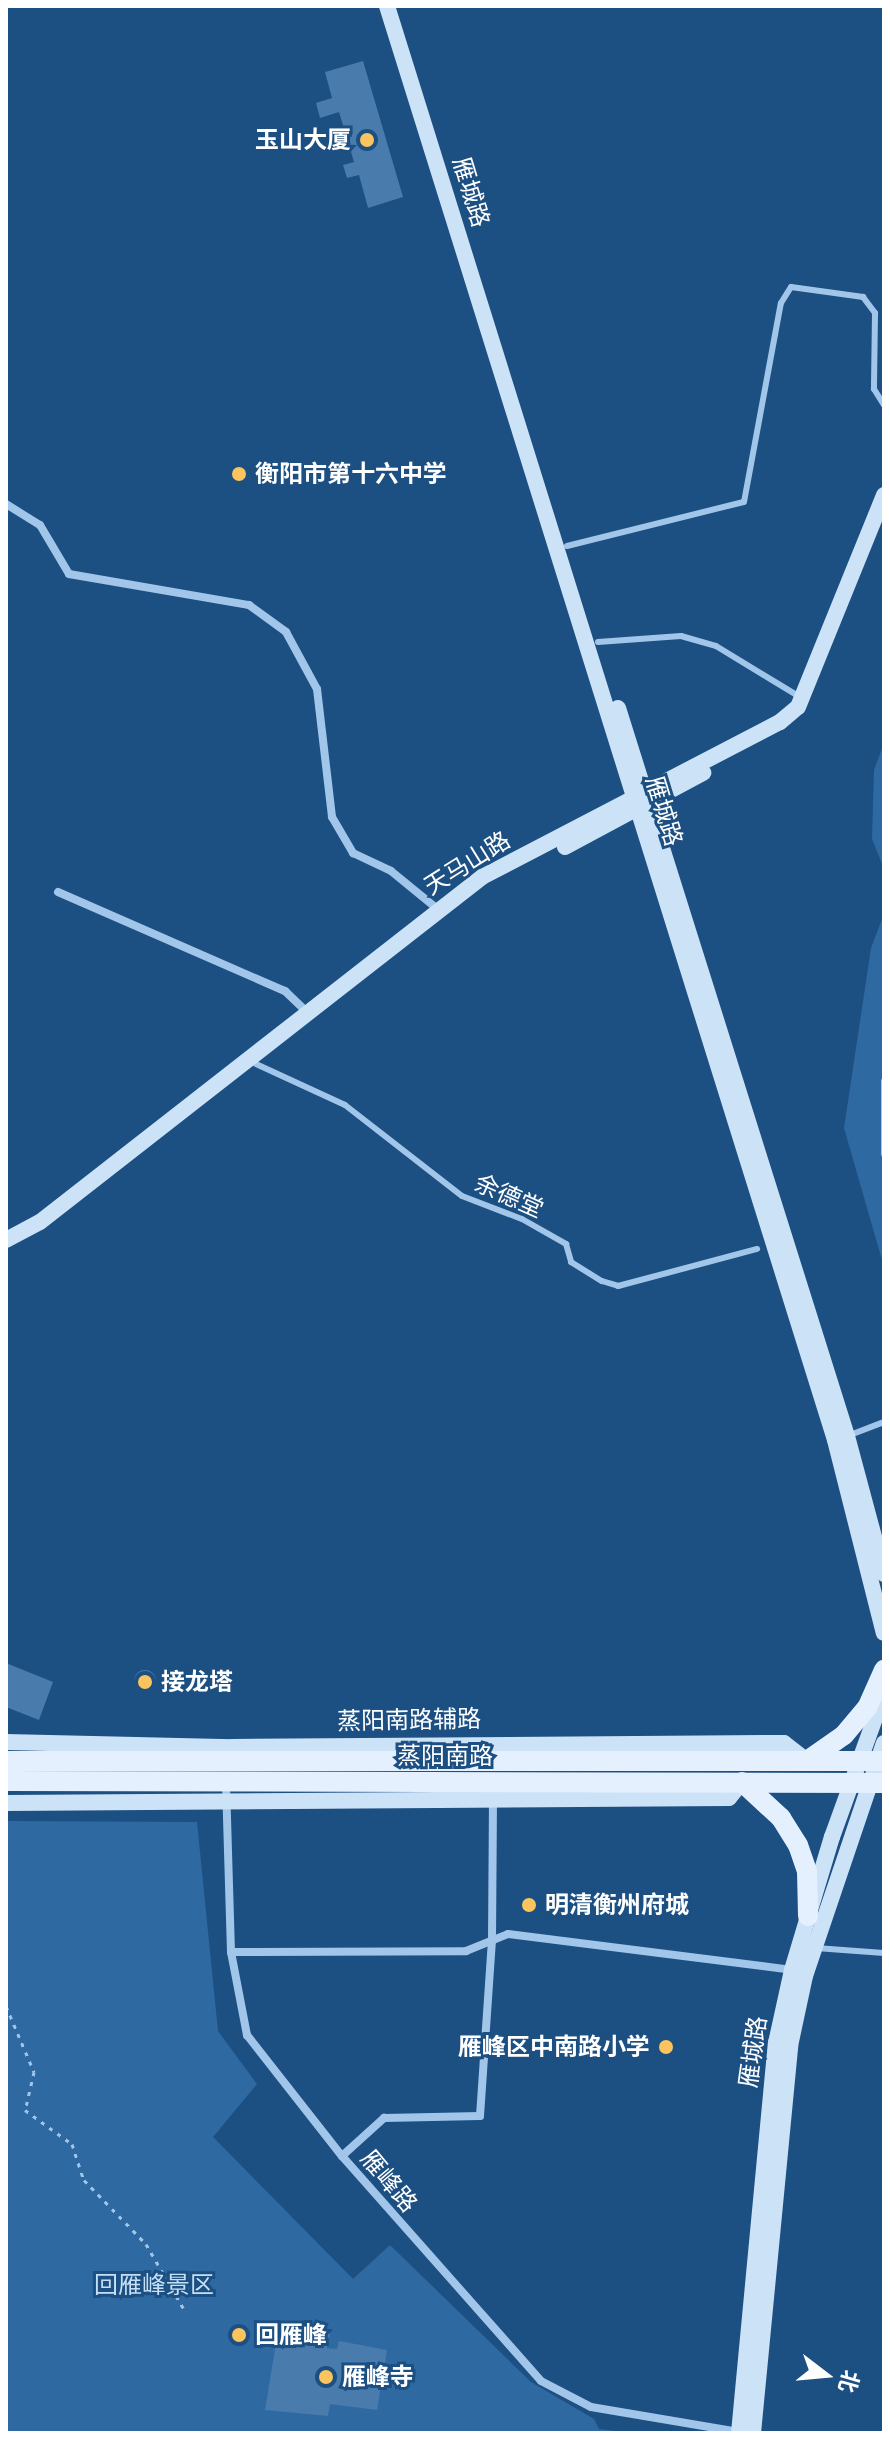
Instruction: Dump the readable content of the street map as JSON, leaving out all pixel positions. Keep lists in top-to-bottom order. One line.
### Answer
{"streets":{"main road":["蒸阳南路"],"street":["雁城路","天马山路","蒸阳南路辅路","雁峰路"],"lane":["余德堂"]},"crossings":[["雁城路","天马山路"],["雁城路","蒸阳南路"],["雁城路","雁峰路"],["天马山路","余德堂"],["蒸阳南路辅路","蒸阳南路"],["蒸阳南路","雁峰路"]],"parks":["回雁峰景区"],"places":["玉山大厦","衡阳市第十六中学","接龙塔","明清衡州府城","雁峰区中南路小学","回雁峰","雁峰寺"],"north":"right"}
